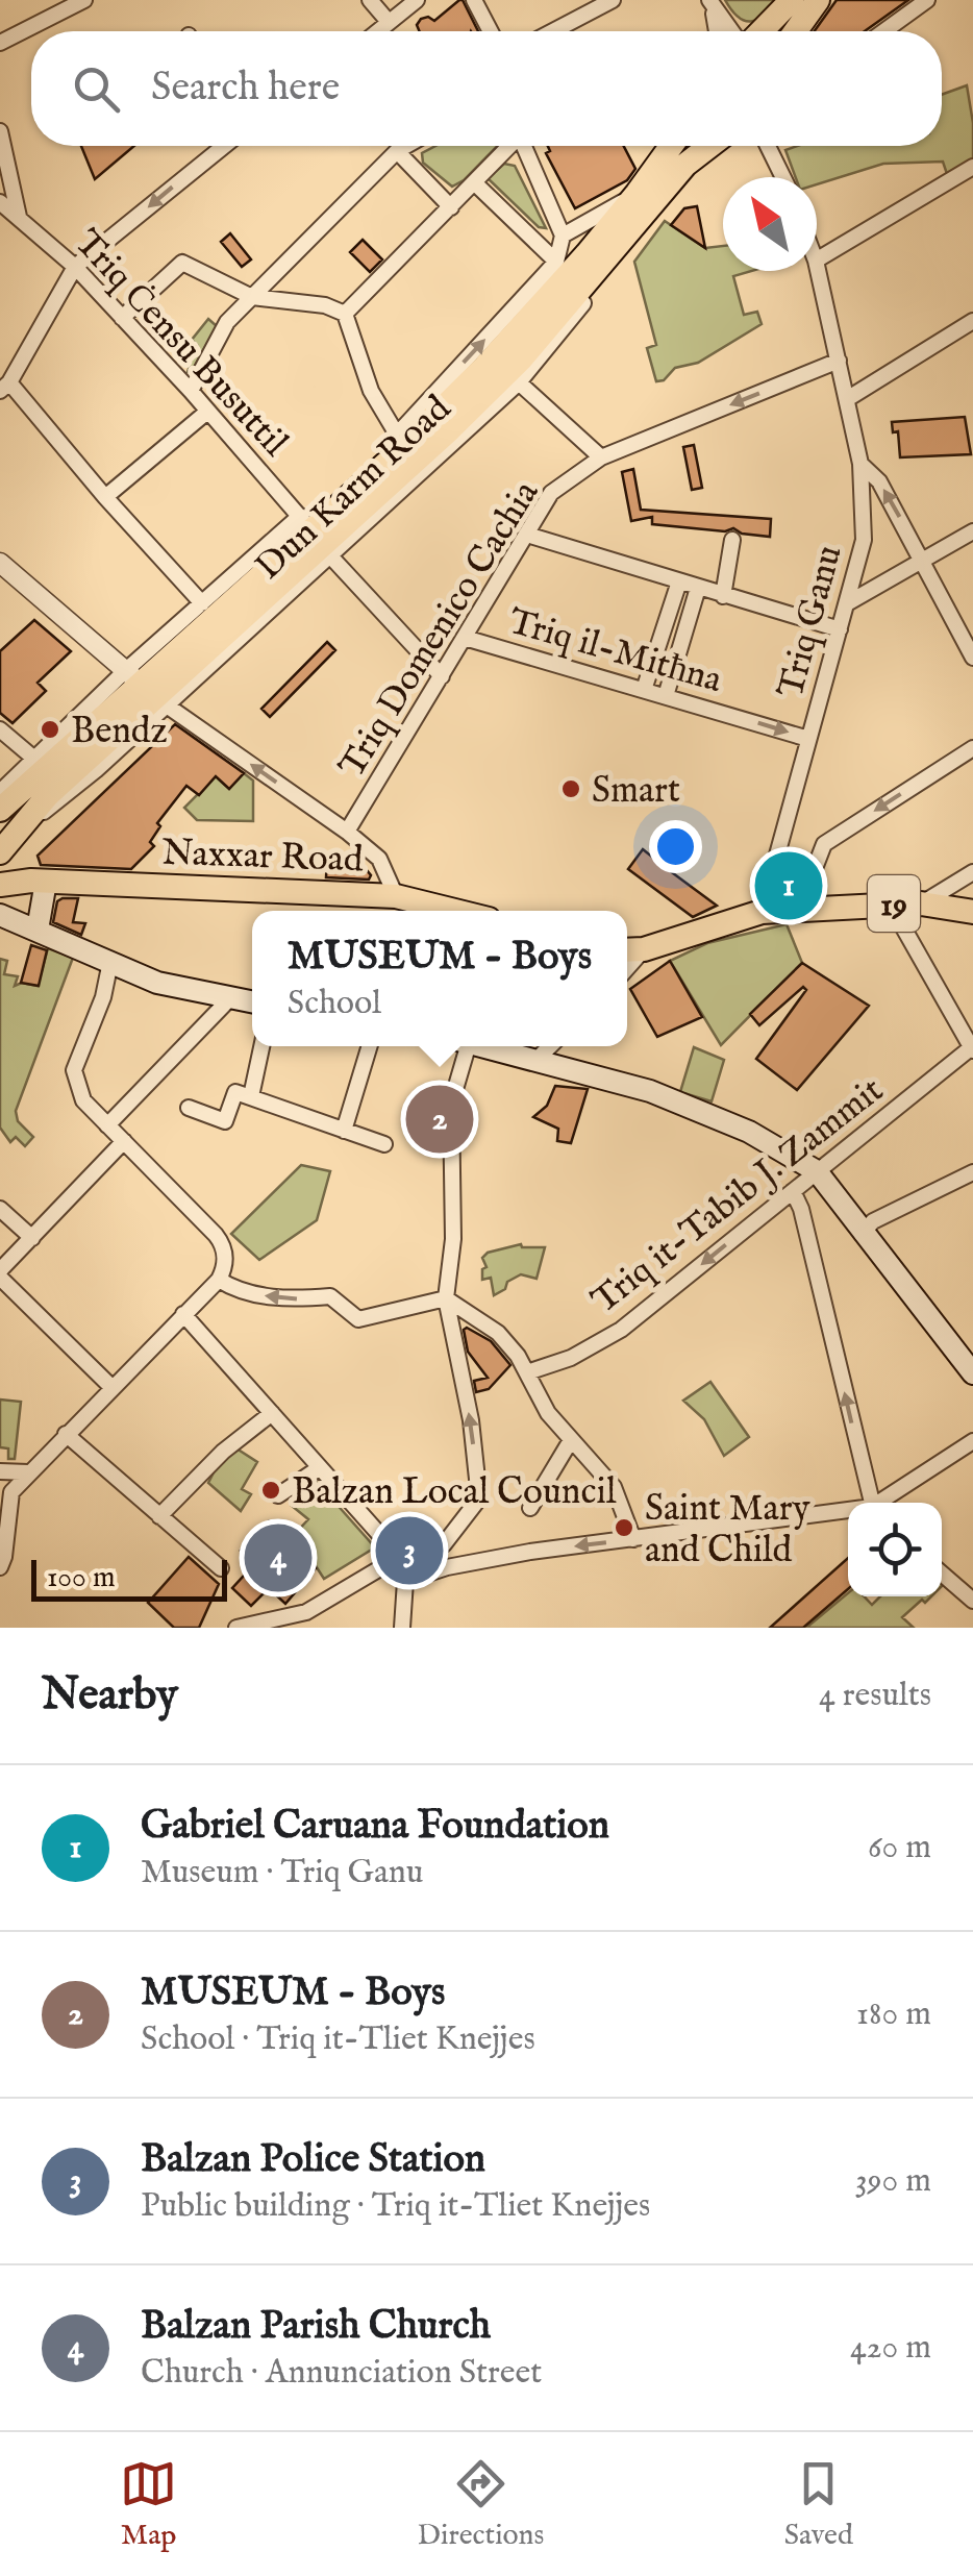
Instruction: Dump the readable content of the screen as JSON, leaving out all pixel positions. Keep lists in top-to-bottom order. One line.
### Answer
{"streets":{"main road":["Dun Karm Road","Naxxar Road","19"],"street":["Triq Ċensu Busuttil","Triq Ganu","Triq Domenico Cachia","Triq il-Mitħna","Triq it-Tabib J. Zammit"]},"crossings":[["Triq Ċensu Busuttil","Dun Karm Road"],["Triq Ċensu Busuttil","Triq Domenico Cachia"],["Triq Ganu","Triq Domenico Cachia"],["Triq Ganu","Triq il-Mitħna"],["Triq Ganu","19"],["Triq Domenico Cachia","Triq il-Mitħna"],["Triq Domenico Cachia","Naxxar Road"]],"one_way":["Triq it-Tabib J. Zammit"],"places":["Bendz","Smart","Balzan Local Council","Saint Mary and Child"],"scale_bar":"100 m","north":"top left","page":{"search":"Search here","pins":["1","2","3","4"],"popup":["MUSEUM - Boys","School"],"scale":"100 m","heading":["Nearby","4 results"],"list":[{"mark":"1","name":"Gabriel Caruana Foundation","note":"Museum · Triq Ganu","value":"60 m"},{"mark":"2","name":"MUSEUM - Boys","note":"School · Triq it-Tliet Knejjes","value":"180 m"},{"mark":"3","name":"Balzan Police Station","note":"Public building · Triq it-Tliet Knejjes","value":"390 m"},{"mark":"4","name":"Balzan Parish Church","note":"Church · Annunciation Street","value":"420 m"}],"nav":["Map","Directions","Saved"]}}
